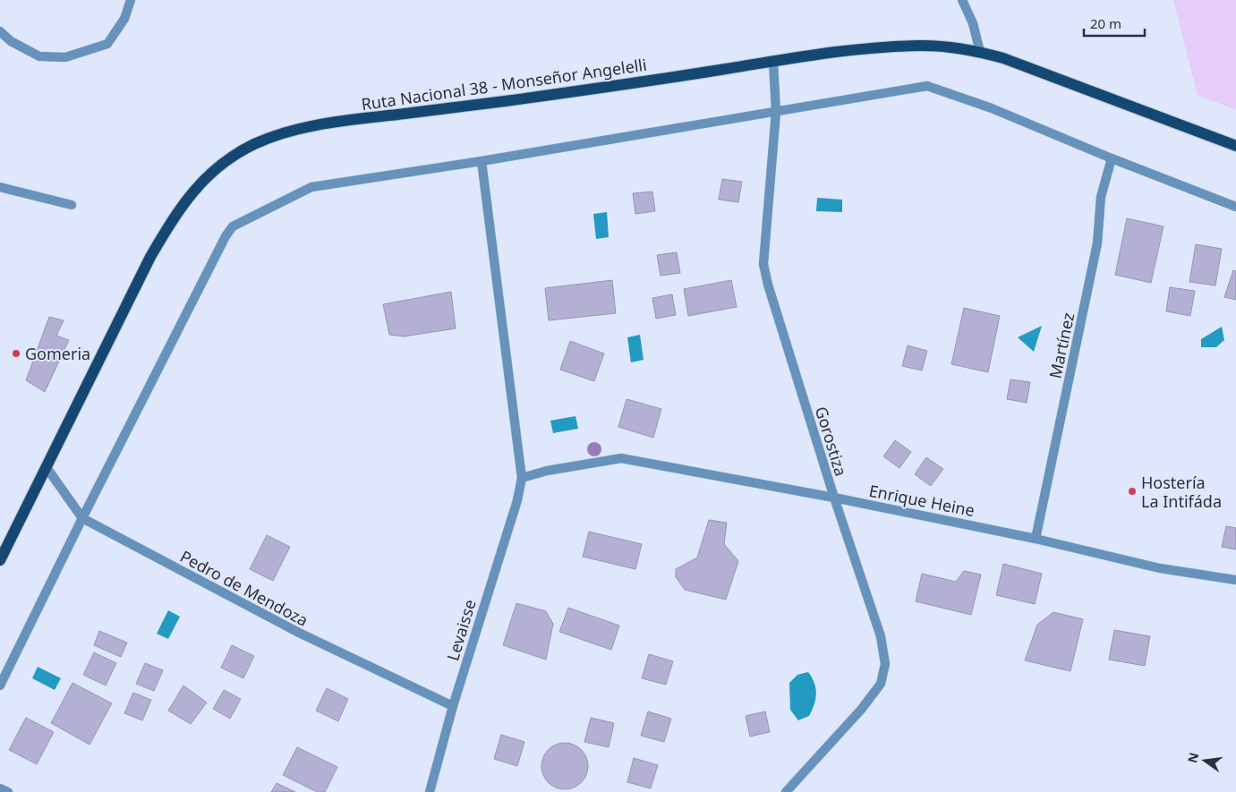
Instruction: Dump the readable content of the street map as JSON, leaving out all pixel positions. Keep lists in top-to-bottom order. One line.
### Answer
{"streets":{"main road":["Ruta Nacional 38 - Monseñor Angelelli"],"street":["Martínez","Gorostiza","Enrique Heine","Pedro de Mendoza","Levaisse"]},"crossings":[["Ruta Nacional 38 - Monseñor Angelelli","Gorostiza"],["Ruta Nacional 38 - Monseñor Angelelli","Pedro de Mendoza"],["Martínez","Enrique Heine"],["Gorostiza","Enrique Heine"],["Enrique Heine","Levaisse"],["Pedro de Mendoza","Levaisse"]],"places":["Gomeria","Hostería La Intifáda"],"scale_bar":"20 m","north":"left"}
